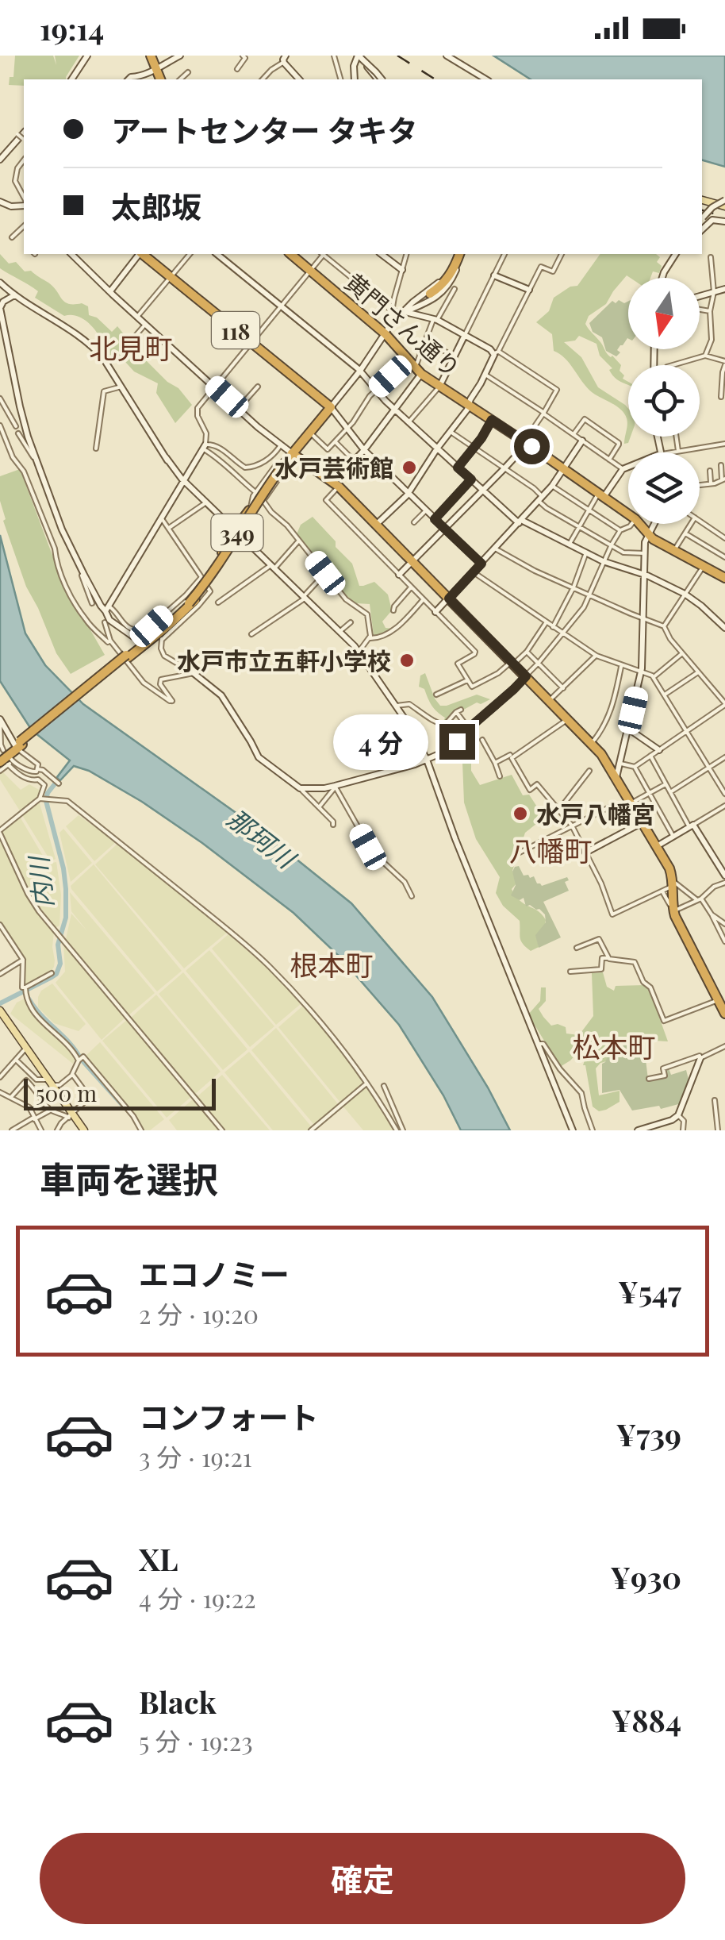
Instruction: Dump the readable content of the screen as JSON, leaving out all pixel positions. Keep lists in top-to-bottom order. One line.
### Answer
{"streets":{"highway":["黄門さん通り","118","349"]},"districts":["北見町","八幡町","根本町","松本町"],"water":["那珂川","内川"],"places":["水戸芸術館","水戸市立五軒小学校","水戸八幡宮"],"scale_bar":"500 m","north":"bottom","page":{"status":"19:14","banner":["アートセンター タキタ","太郎坂"],"bubble":"4 分","scale":"500 m","heading":"車両を選択","list":[{"name":"エコノミー","note":"2 分 · 19:20","value":"¥547"},{"name":"コンフォート","note":"3 分 · 19:21","value":"¥739"},{"name":"XL","note":"4 分 · 19:22","value":"¥930"},{"name":"Black","note":"5 分 · 19:23","value":"¥884"}],"buttons":"確定"}}
